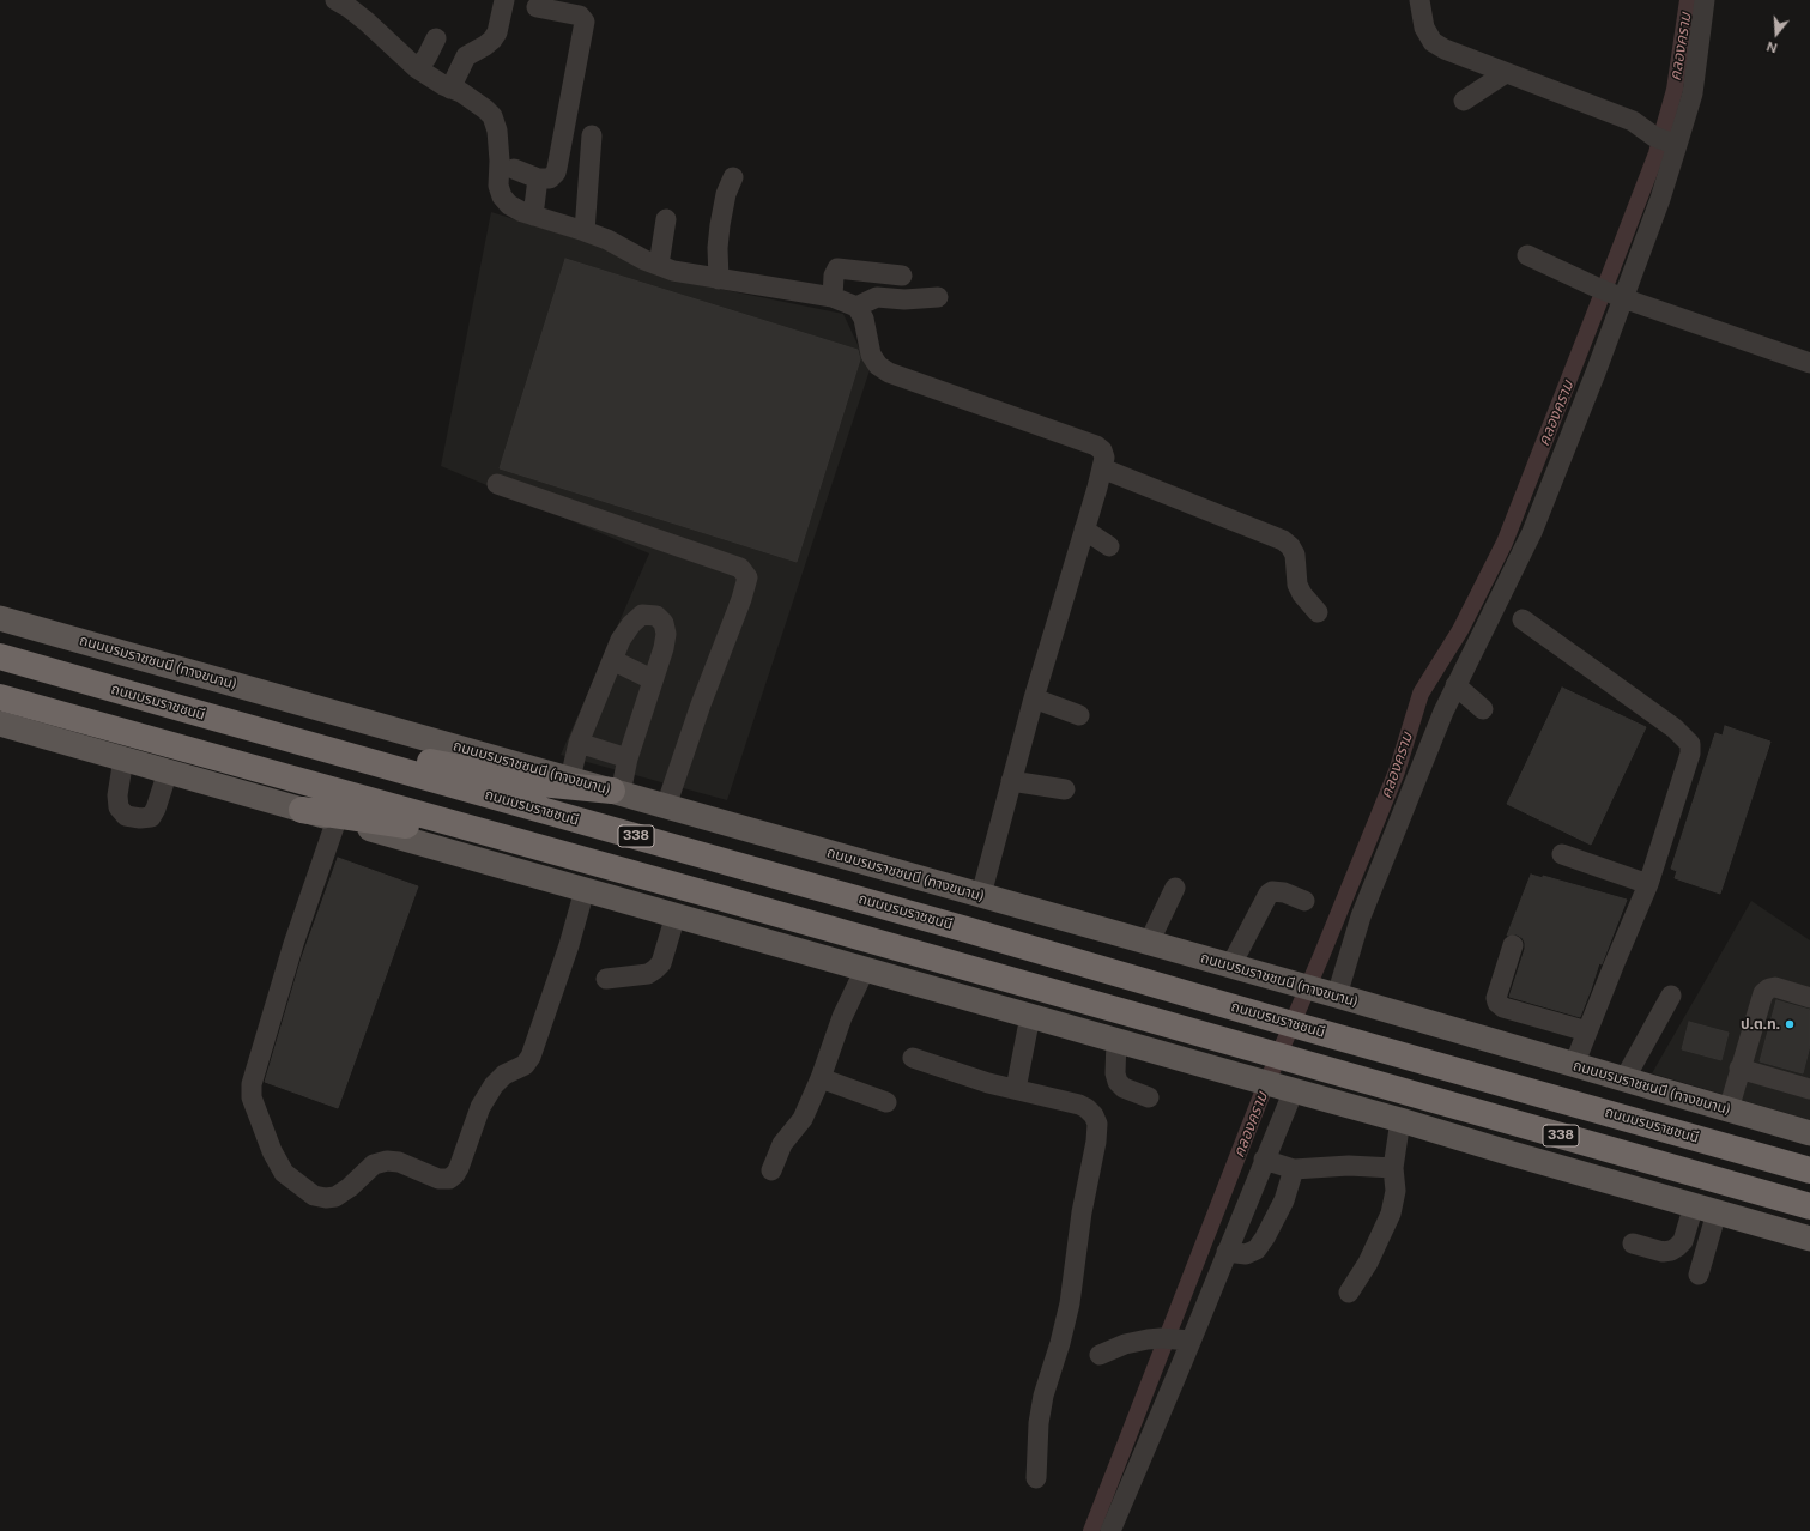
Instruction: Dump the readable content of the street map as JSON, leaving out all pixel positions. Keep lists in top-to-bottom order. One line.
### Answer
{"streets":{"highway":["ถนนบรมราชชนนี","338"],"main road":["ถนนบรมราชชนนี (ทางขนาน)"]},"water":["คลองคราม"],"places":["ป.ต.ท."],"north":"bottom"}
